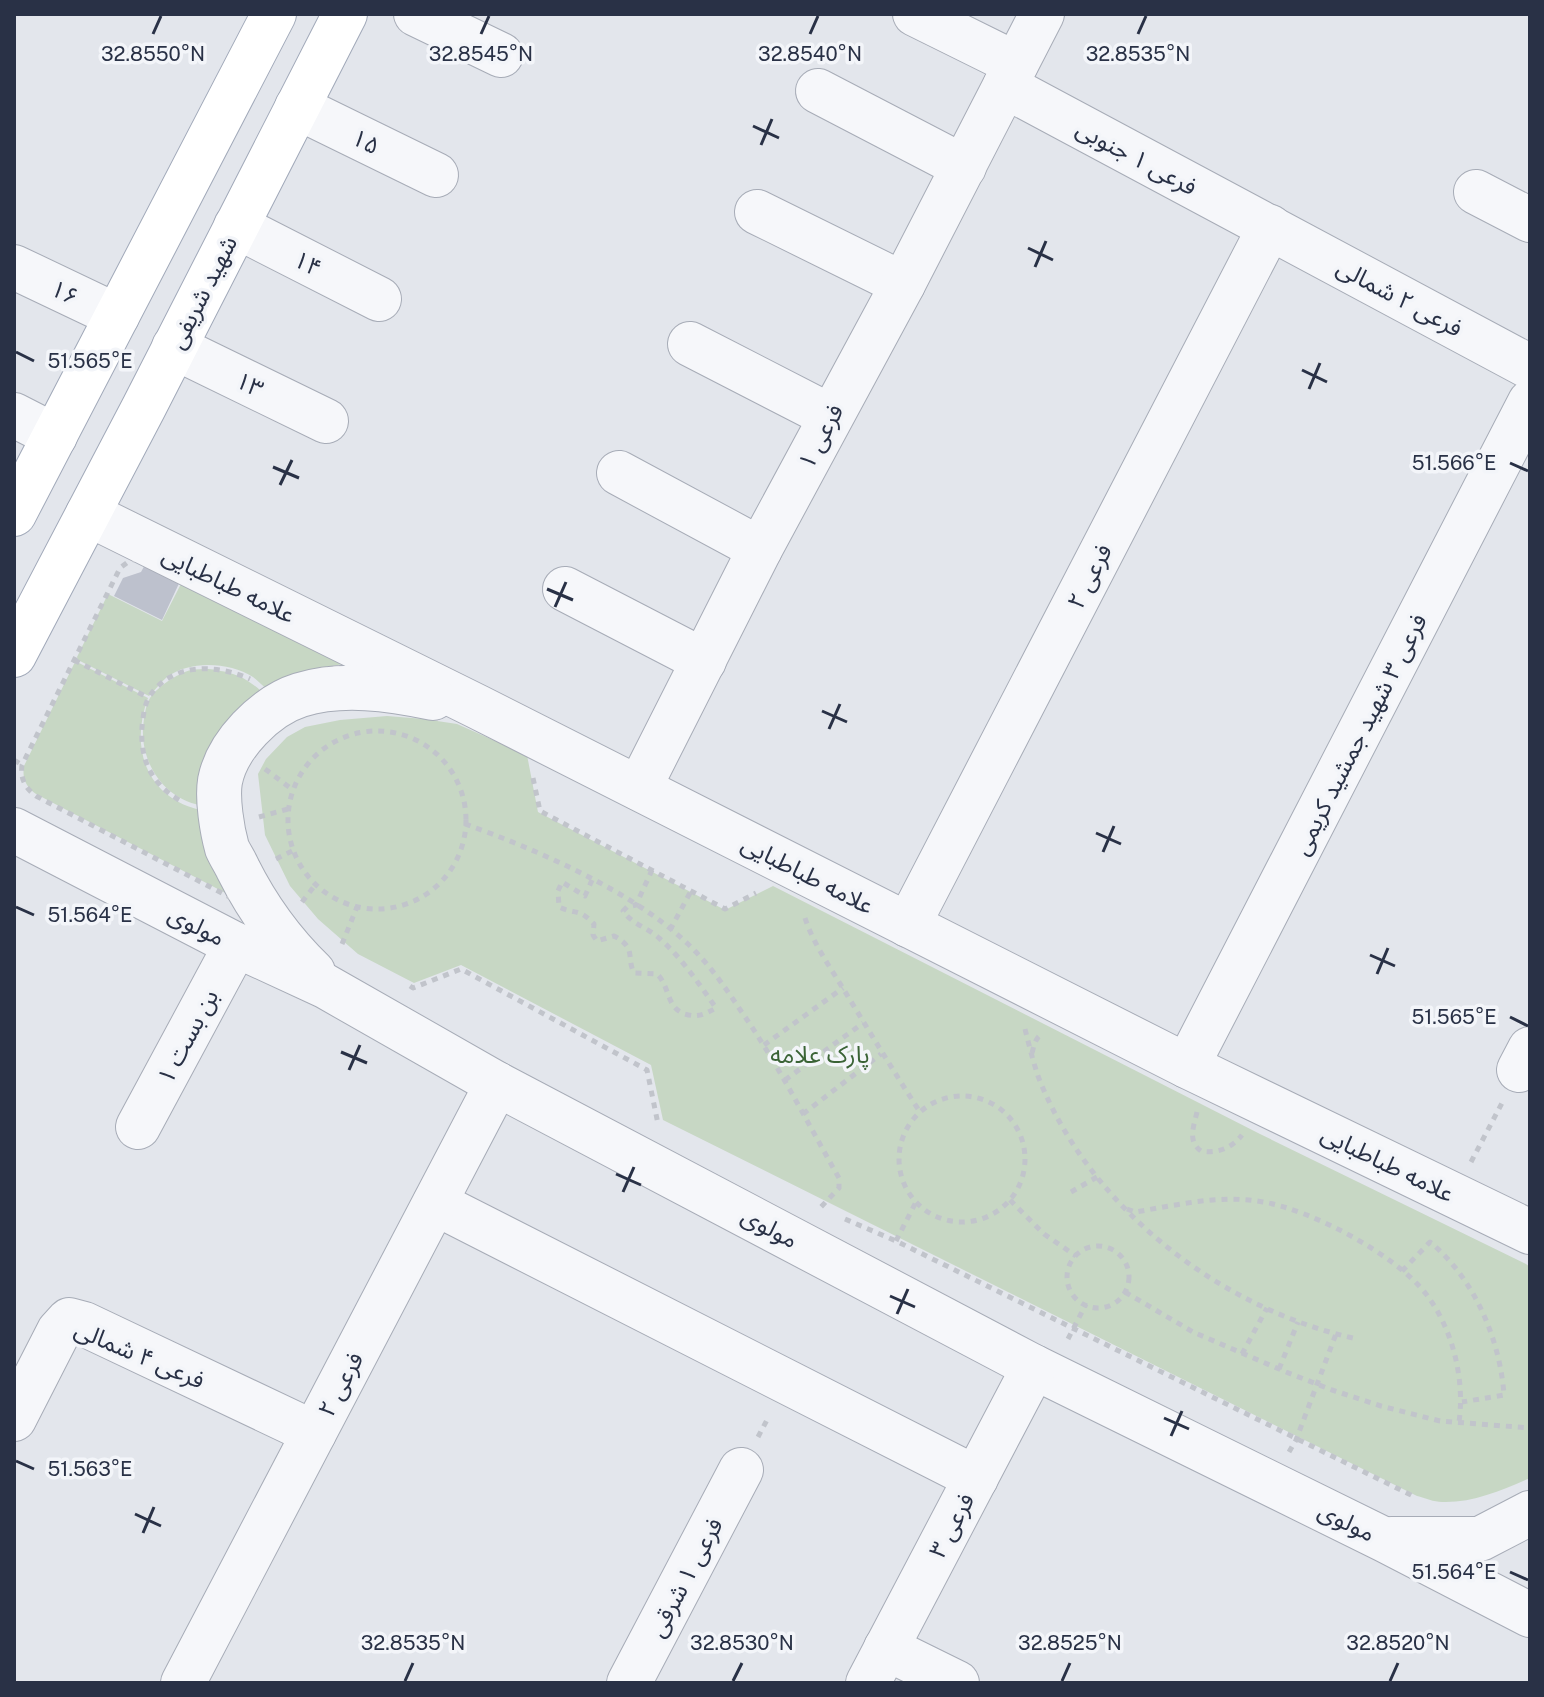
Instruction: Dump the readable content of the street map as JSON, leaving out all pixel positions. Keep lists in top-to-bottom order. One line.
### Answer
{"streets":{"main road":["شهید شریفی"],"street":["۱۵","فرعی ۱ جنوبی","۱۴","۱۶","فرعی ۲ شمالی","۱۳","فرعی ۱","فرعی ۲","علامه طباطبایی","فرعی ۳ شهید جمشید کریمی","مولوی","بن بست ۱","فرعی ۴ شمالی","فرعی ۳","فرعی ۱ شرقی"]},"crossings":[["۱۵","شهید شریفی"],["فرعی ۱ جنوبی","فرعی ۲ شمالی"],["فرعی ۱ جنوبی","فرعی ۱"],["فرعی ۱ جنوبی","فرعی ۲"],["۱۴","شهید شریفی"],["شهید شریفی","۱۳"],["شهید شریفی","علامه طباطبایی"],["فرعی ۲ شمالی","فرعی ۲"],["فرعی ۱","علامه طباطبایی"],["فرعی ۲","علامه طباطبایی"],["فرعی ۲","مولوی"],["فرعی ۲","فرعی ۴ شمالی"],["علامه طباطبایی","فرعی ۳ شهید جمشید کریمی"],["مولوی","بن بست ۱"],["مولوی","فرعی ۳"]],"parks":["پارک علامه"],"coordinates":["32.8550°N","32.8545°N","32.8540°N","32.8535°N","51.565°E","51.566°E","51.564°E","51.563°E","32.8530°N","32.8525°N","32.8520°N"]}
